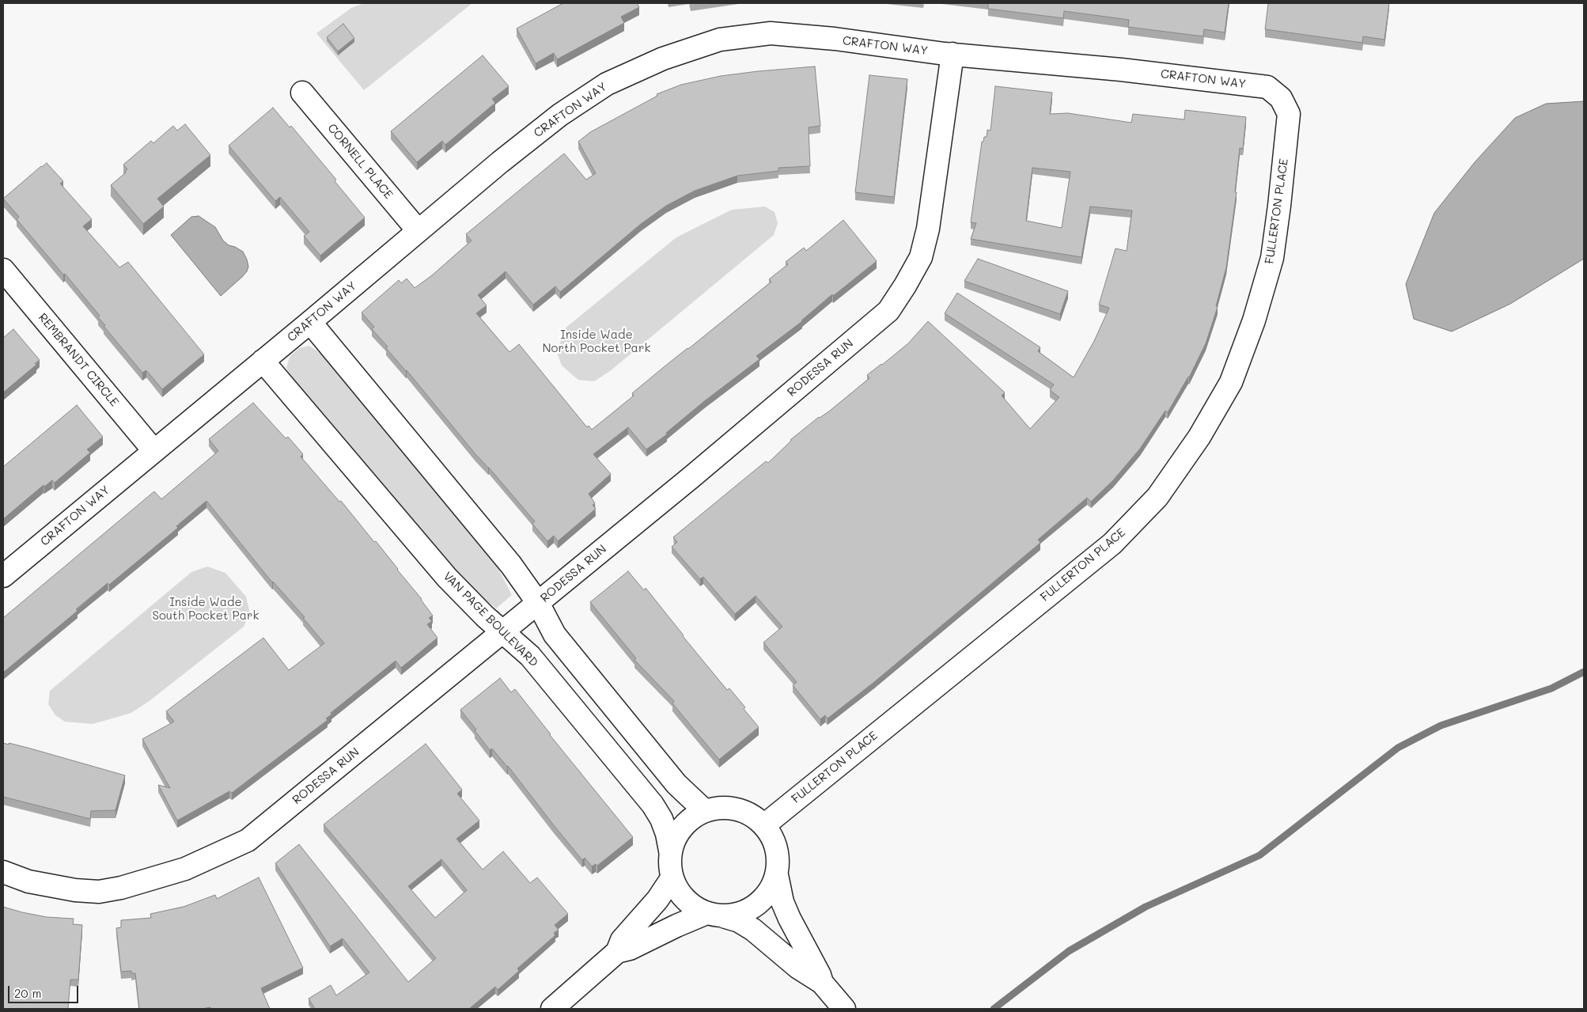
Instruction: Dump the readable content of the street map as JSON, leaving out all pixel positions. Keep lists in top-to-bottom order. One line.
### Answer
{"streets":{"street":["CRAFTON WAY","CORNELL PLACE","FULLERTON PLACE","REMBRANDT CIRCLE","RODESSA RUN","VAN PAGE BOULEVARD"]},"crossings":[["CRAFTON WAY","CORNELL PLACE"],["CRAFTON WAY","FULLERTON PLACE"],["CRAFTON WAY","REMBRANDT CIRCLE"],["CRAFTON WAY","RODESSA RUN"],["CRAFTON WAY","VAN PAGE BOULEVARD"],["FULLERTON PLACE","VAN PAGE BOULEVARD"],["RODESSA RUN","VAN PAGE BOULEVARD"]],"parks":["Inside Wade North Pocket Park","Inside Wade South Pocket Park"],"scale_bar":"20 m"}
